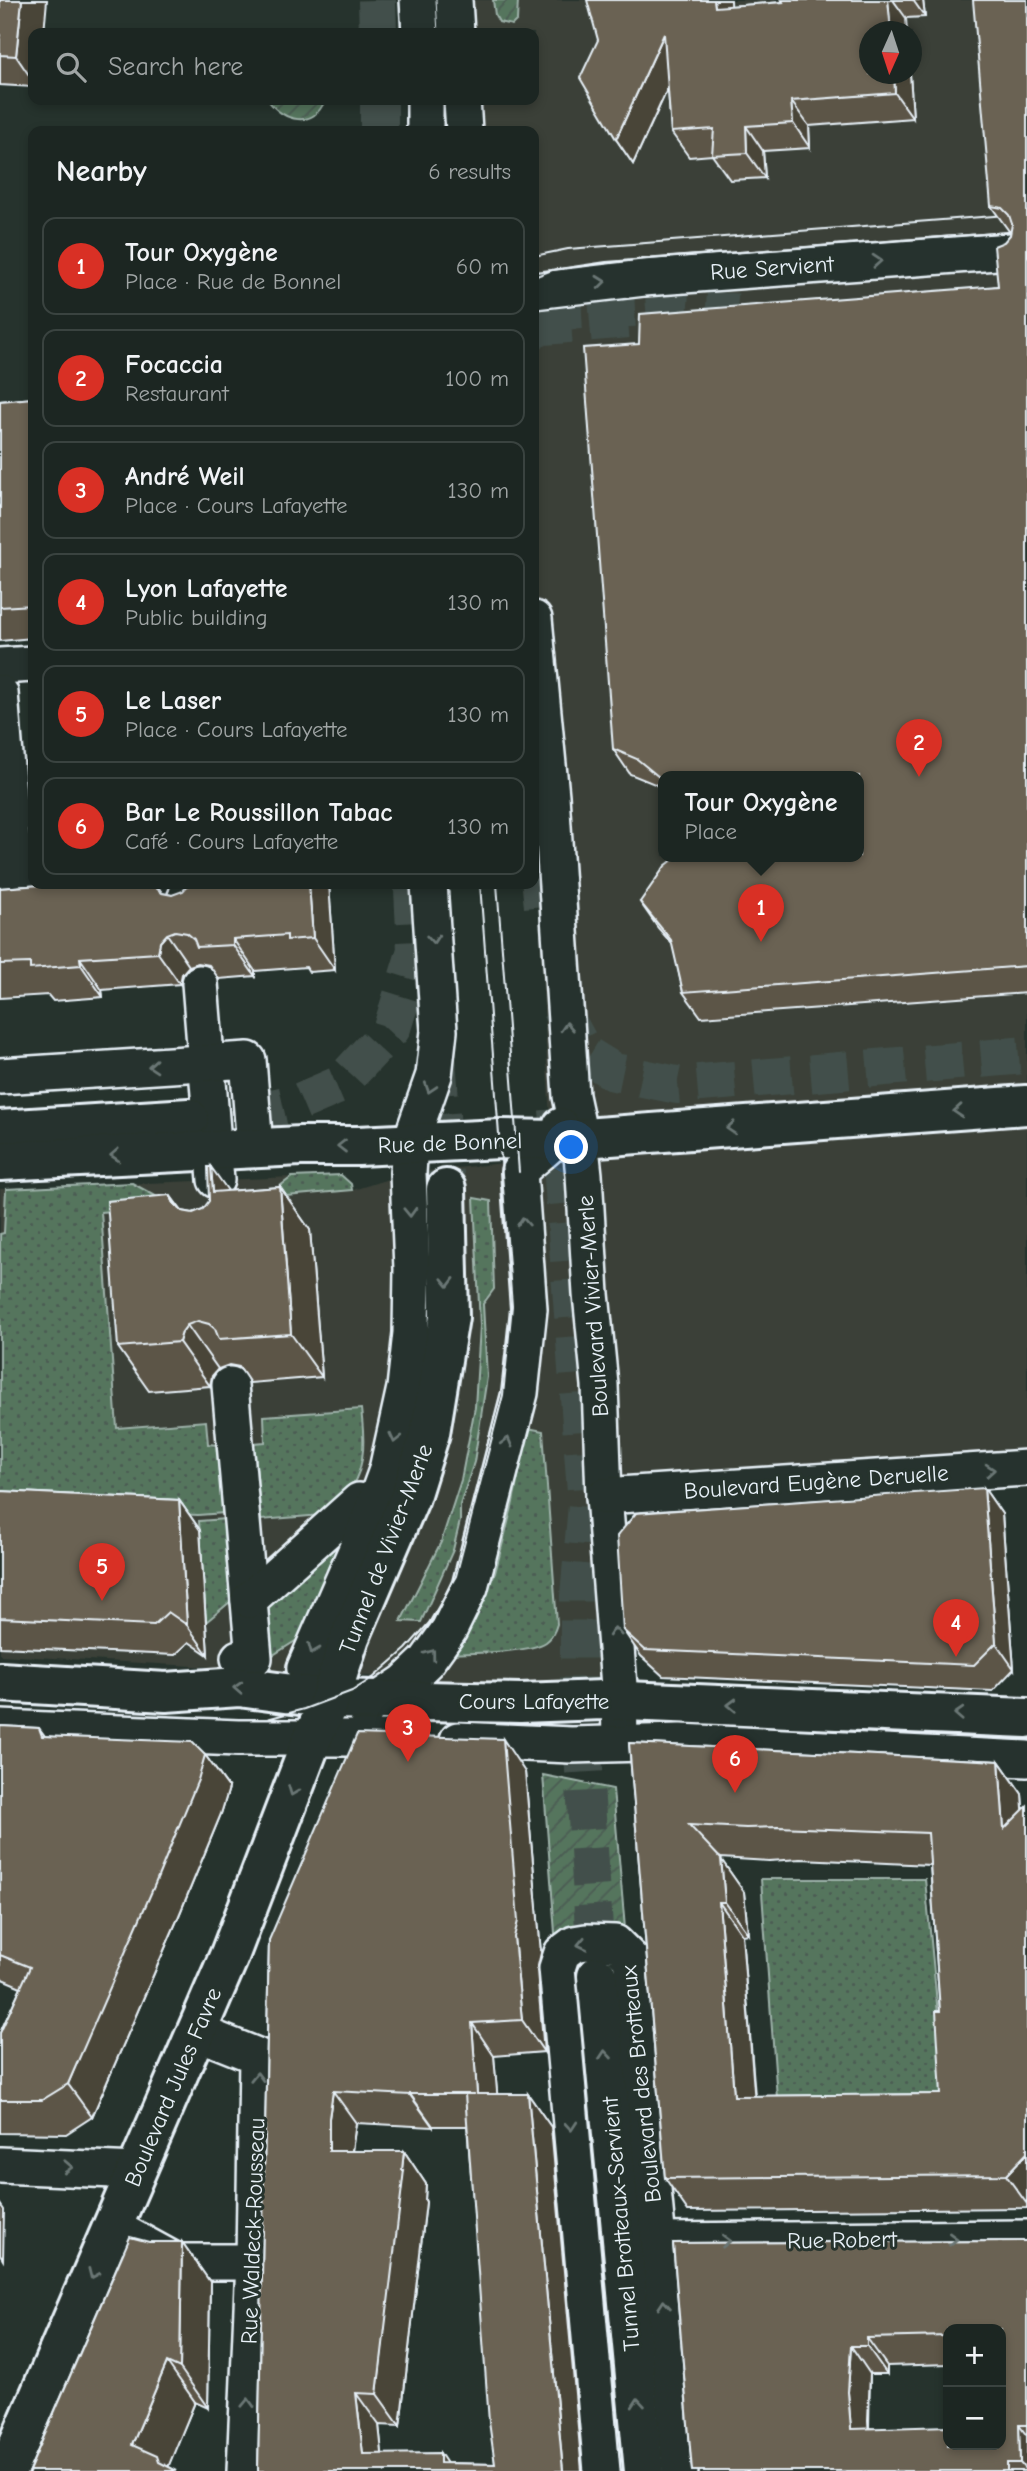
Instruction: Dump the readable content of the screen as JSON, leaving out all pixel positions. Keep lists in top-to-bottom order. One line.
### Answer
{"streets":{"main road":["Rue de Bonnel","Tunnel de Vivier-Merle","Cours Lafayette","Boulevard Jules Favre","Tunnel Brotteaux-Servient"],"street":["Rue Servient","Boulevard Vivier-Merle","Boulevard Eugène Deruelle","Boulevard des Brotteaux","Rue Waldeck-Rousseau","Rue Robert"]},"crossings":[["Rue de Bonnel","Boulevard Vivier-Merle"],["Boulevard Vivier-Merle","Boulevard Eugène Deruelle"],["Boulevard Vivier-Merle","Cours Lafayette"],["Tunnel de Vivier-Merle","Cours Lafayette"],["Tunnel de Vivier-Merle","Boulevard Jules Favre"],["Cours Lafayette","Boulevard Jules Favre"],["Boulevard des Brotteaux","Rue Robert"],["Boulevard Jules Favre","Rue Waldeck-Rousseau"]],"one_way":["Rue Servient","Rue de Bonnel","Tunnel de Vivier-Merle","Cours Lafayette","Boulevard Jules Favre","Tunnel Brotteaux-Servient","Rue Waldeck-Rousseau","Rue Robert"],"north":"bottom","page":{"search":"Search here","heading":["Nearby","6 results"],"list":[{"mark":"1","name":"Tour Oxygène","note":"Place · Rue de Bonnel","value":"60 m"},{"mark":"2","name":"Focaccia","note":"Restaurant","value":"100 m"},{"mark":"3","name":"André Weil","note":"Place · Cours Lafayette","value":"130 m"},{"mark":"4","name":"Lyon Lafayette","note":"Public building","value":"130 m"},{"mark":"5","name":"Le Laser","note":"Place · Cours Lafayette","value":"130 m"},{"mark":"6","name":"Bar Le Roussillon Tabac","note":"Café · Cours Lafayette","value":"130 m"}],"pins":["2","1","5","4","3","6"],"popup":["Tour Oxygène","Place"],"map_buttons":["+","−"]}}
